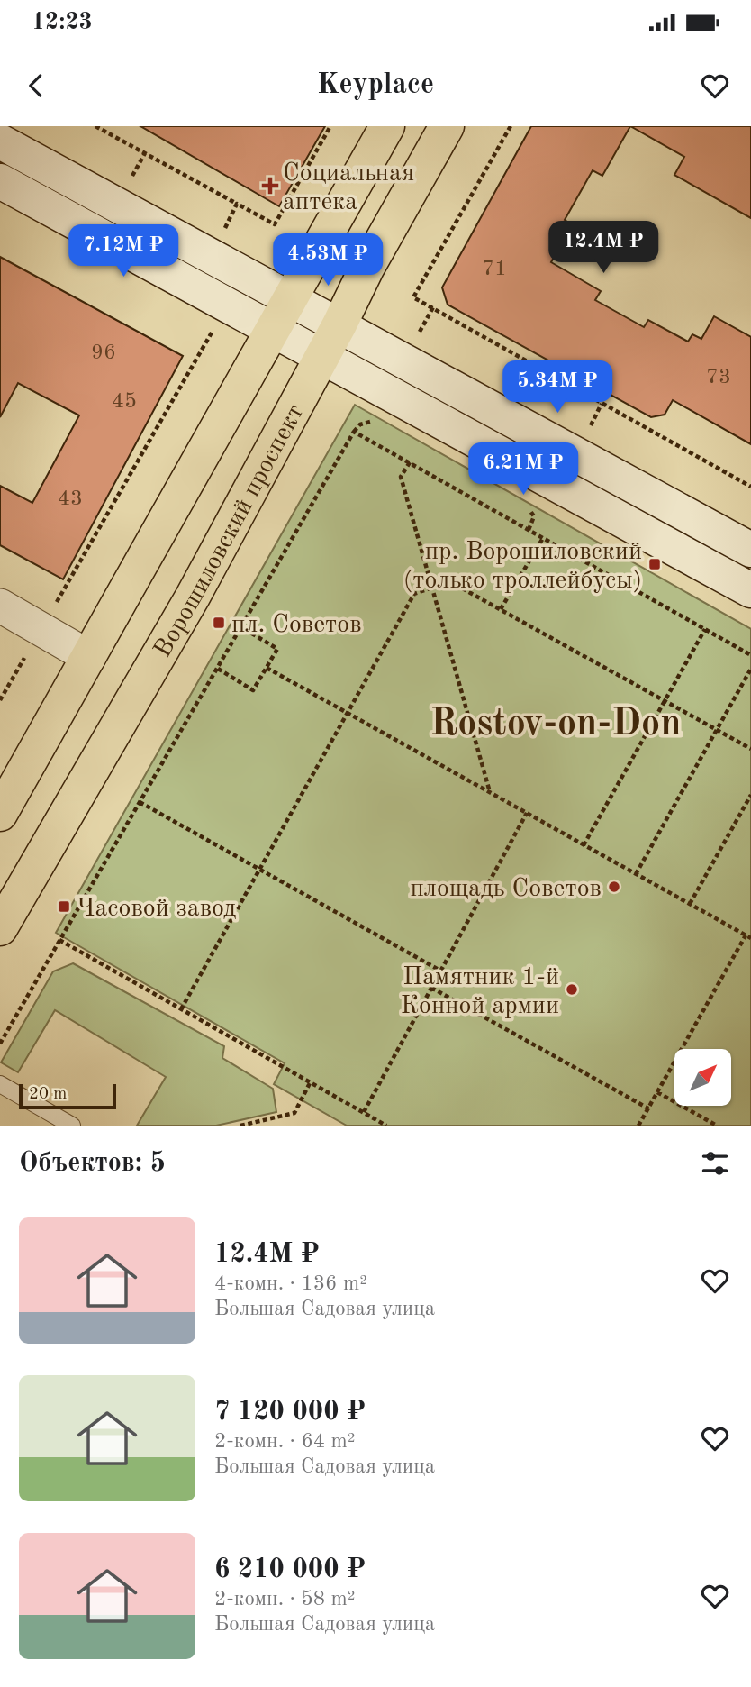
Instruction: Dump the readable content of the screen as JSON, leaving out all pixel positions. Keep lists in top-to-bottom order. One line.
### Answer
{"streets":{"main road":["Ворошиловский проспект"]},"districts":["Rostov-on-Don"],"places":{"health":["Социальная аптека"],"transit":["пр. Ворошиловский (только троллейбусы)","пл. Советов","Часовой завод"],"other":["площадь Советов","Памятник 1-й Конной армии"]},"house_numbers":["71","96","73","45","43"],"scale_bar":"20 m","north":"top right","page":{"status":"12:23","header":"Keyplace","price":["12.4M ₽","7.12M ₽","4.53M ₽","5.34M ₽","6.21M ₽"],"scale":"20 m","heading":"Объектов: 5","list":[{"name":"12.4M ₽","note":"4-комн. · 136 m² · Большая Садовая улица"},{"name":"7 120 000 ₽","note":"2-комн. · 64 m² · Большая Садовая улица"},{"name":"6 210 000 ₽","note":"2-комн. · 58 m² · Большая Садовая улица"}]}}
